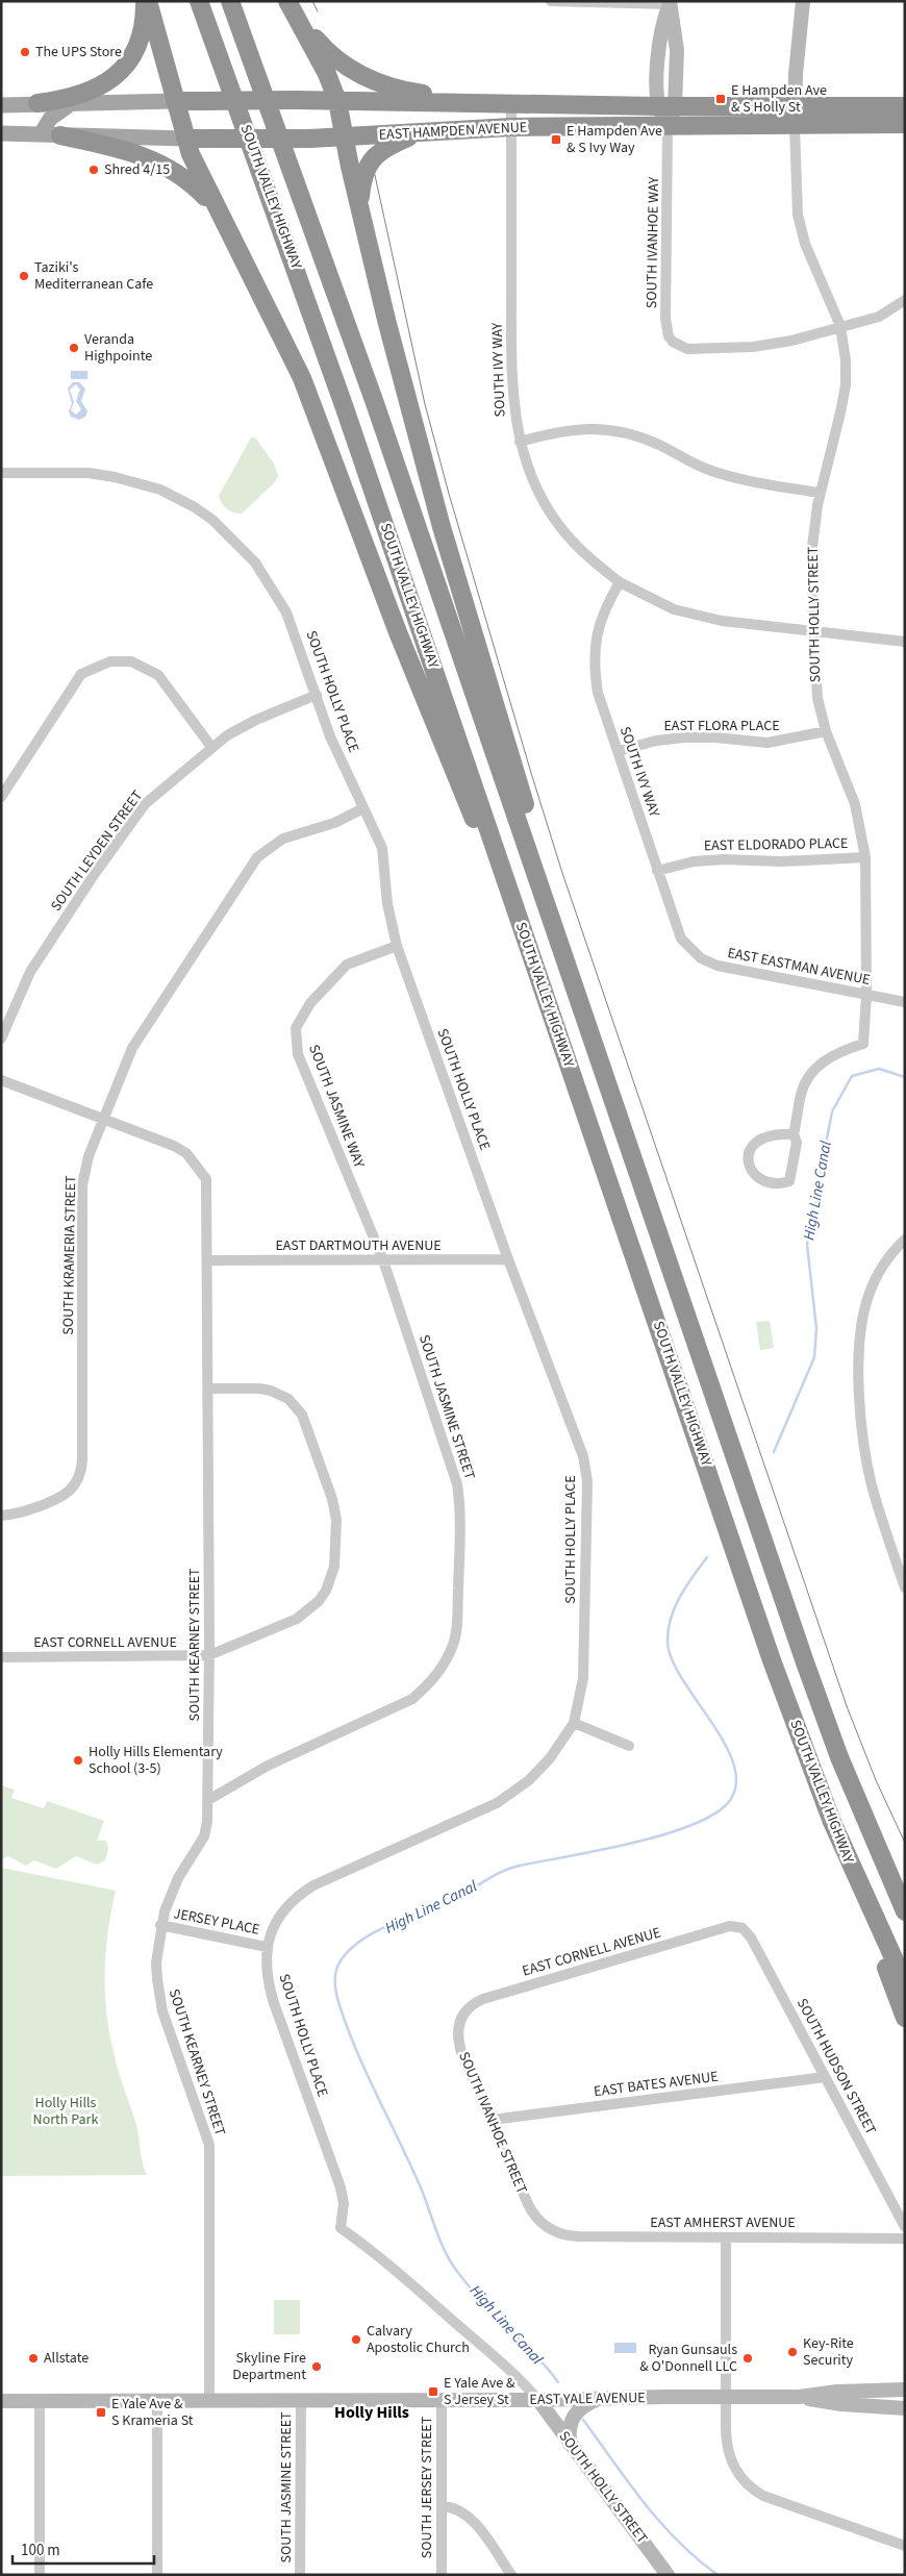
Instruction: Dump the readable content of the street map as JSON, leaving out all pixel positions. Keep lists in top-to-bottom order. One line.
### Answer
{"streets":{"highway":["EAST HAMPDEN AVENUE","SOUTH VALLEY HIGHWAY"],"main road":["SOUTH HOLLY STREET","EAST YALE AVENUE"],"street":["SOUTH IVANHOE WAY","SOUTH IVY WAY","SOUTH HOLLY PLACE","EAST FLORA PLACE","EAST ELDORADO PLACE","SOUTH LEYDEN STREET","EAST EASTMAN AVENUE","SOUTH JASMINE WAY","EAST DARTMOUTH AVENUE","SOUTH KRAMERIA STREET","SOUTH JASMINE STREET","EAST CORNELL AVENUE","SOUTH KEARNEY STREET","JERSEY PLACE","SOUTH HUDSON STREET","EAST BATES AVENUE","SOUTH IVANHOE STREET","EAST AMHERST AVENUE","SOUTH JERSEY STREET"]},"crossings":[["EAST HAMPDEN AVENUE","SOUTH IVANHOE WAY"],["EAST HAMPDEN AVENUE","SOUTH IVY WAY"],["EAST HAMPDEN AVENUE","SOUTH HOLLY STREET"],["SOUTH IVANHOE WAY","SOUTH HOLLY STREET"],["SOUTH IVY WAY","EAST FLORA PLACE"],["SOUTH IVY WAY","EAST ELDORADO PLACE"],["SOUTH IVY WAY","EAST EASTMAN AVENUE"],["SOUTH HOLLY STREET","SOUTH HOLLY PLACE"],["SOUTH HOLLY STREET","EAST FLORA PLACE"],["SOUTH HOLLY STREET","EAST ELDORADO PLACE"],["SOUTH HOLLY STREET","EAST EASTMAN AVENUE"],["SOUTH HOLLY STREET","EAST YALE AVENUE"],["SOUTH HOLLY PLACE","SOUTH LEYDEN STREET"],["SOUTH HOLLY PLACE","SOUTH JASMINE WAY"],["SOUTH HOLLY PLACE","EAST DARTMOUTH AVENUE"],["SOUTH HOLLY PLACE","SOUTH KRAMERIA STREET"],["SOUTH HOLLY PLACE","JERSEY PLACE"],["SOUTH HOLLY PLACE","EAST YALE AVENUE"],["SOUTH JASMINE WAY","EAST DARTMOUTH AVENUE"],["SOUTH JASMINE WAY","SOUTH JASMINE STREET"],["EAST DARTMOUTH AVENUE","SOUTH JASMINE STREET"],["EAST DARTMOUTH AVENUE","SOUTH KEARNEY STREET"],["SOUTH KRAMERIA STREET","SOUTH KEARNEY STREET"],["SOUTH JASMINE STREET","SOUTH KEARNEY STREET"],["SOUTH JASMINE STREET","EAST YALE AVENUE"],["EAST CORNELL AVENUE","SOUTH KEARNEY STREET"],["EAST CORNELL AVENUE","SOUTH HUDSON STREET"],["EAST CORNELL AVENUE","SOUTH IVANHOE STREET"],["SOUTH KEARNEY STREET","JERSEY PLACE"],["SOUTH KEARNEY STREET","EAST YALE AVENUE"],["SOUTH HUDSON STREET","EAST BATES AVENUE"],["EAST BATES AVENUE","SOUTH IVANHOE STREET"],["SOUTH IVANHOE STREET","EAST AMHERST AVENUE"],["EAST YALE AVENUE","SOUTH JERSEY STREET"]],"districts":["Holly Hills"],"water":["High Line Canal"],"parks":["Holly Hills North Park"],"places":{"other":["The UPS Store","Shred 4/15","Taziki's Mediterranean Cafe","Veranda Highpointe","Holly Hills Elementary School (3-5)","Calvary Apostolic Church","Key-Rite Security","Allstate","Ryan Gunsauls & O'Donnell LLC","Skyline Fire Department"],"transit":["E Hampden Ave & S Holly St","E Hampden Ave & S Ivy Way","E Yale Ave & S Jersey St","E Yale Ave & S Krameria St"]},"scale_bar":"100 m"}
